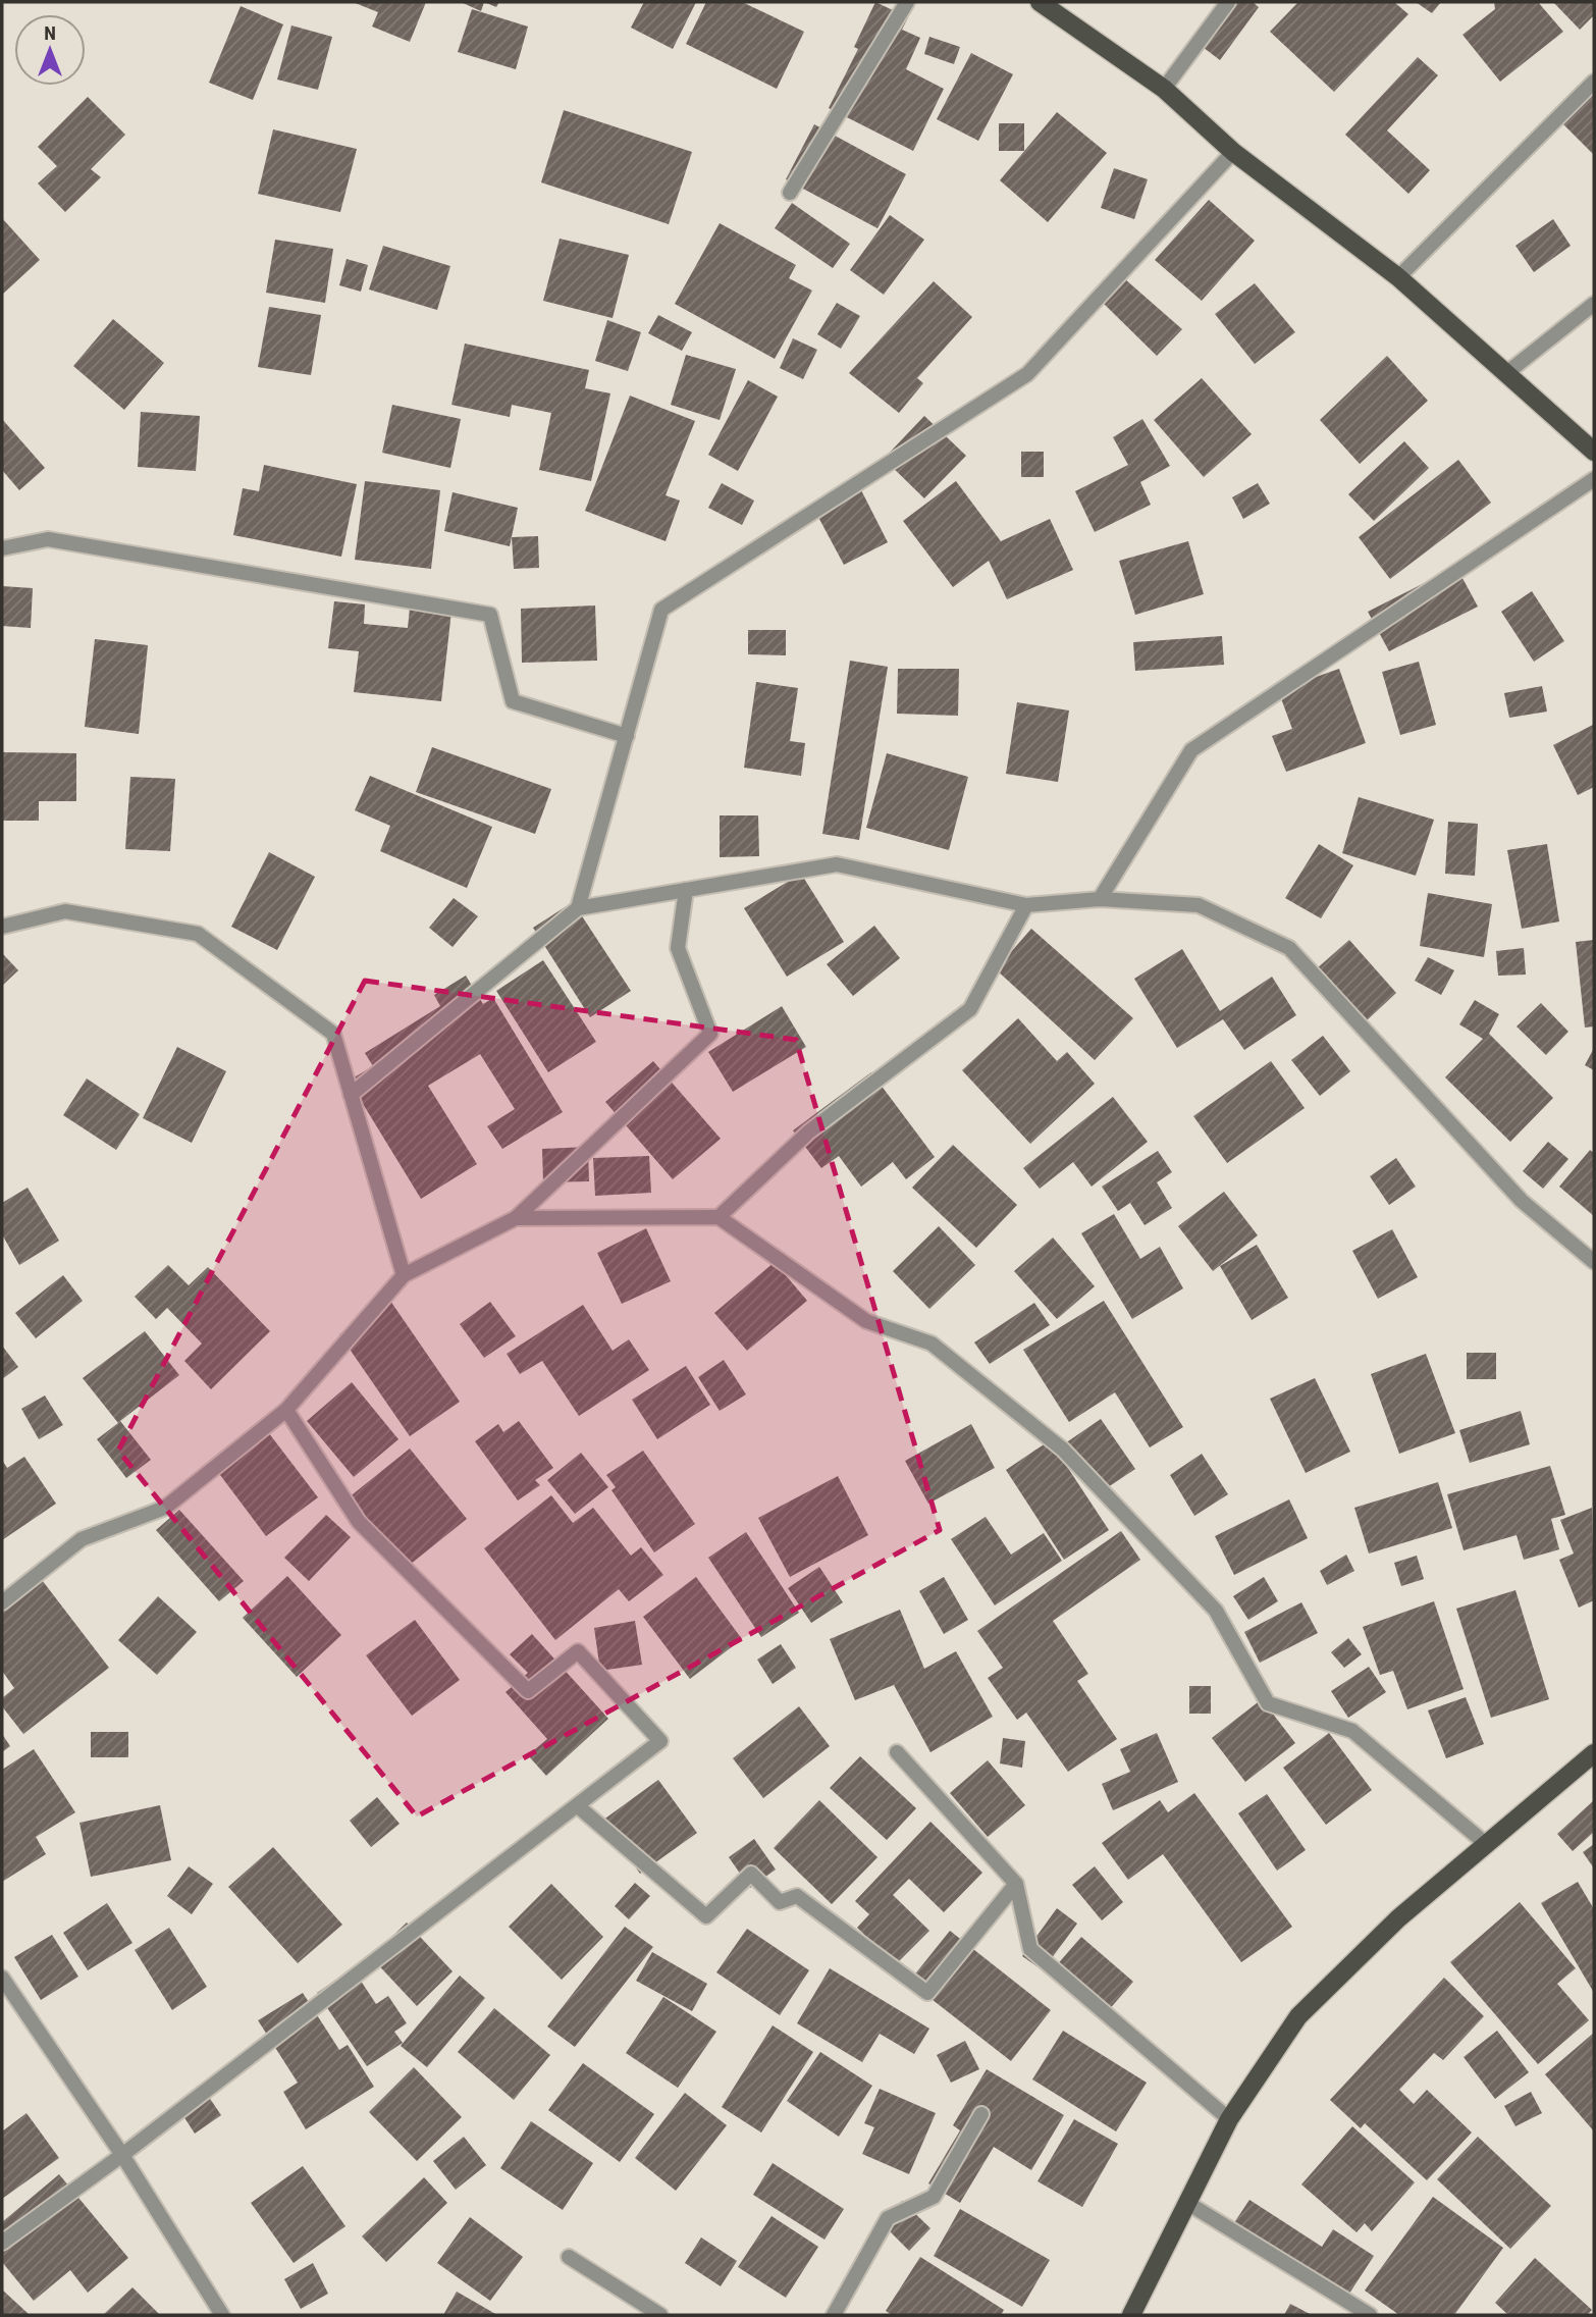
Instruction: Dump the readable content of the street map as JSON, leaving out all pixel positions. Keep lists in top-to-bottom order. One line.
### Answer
{"north":"top"}
